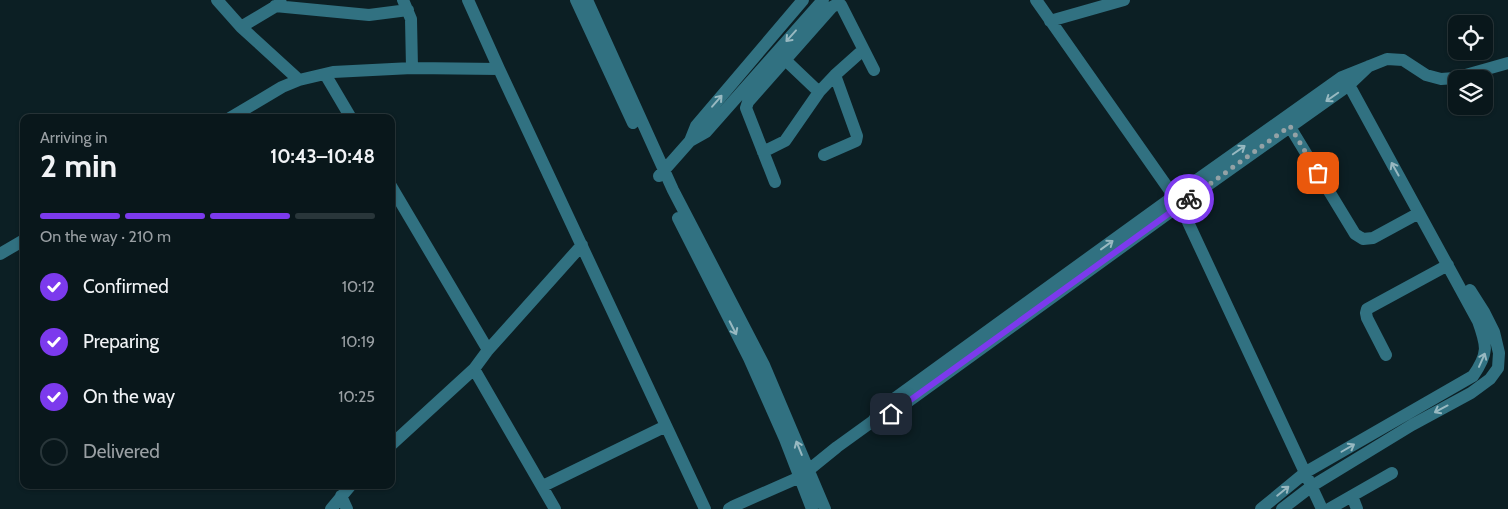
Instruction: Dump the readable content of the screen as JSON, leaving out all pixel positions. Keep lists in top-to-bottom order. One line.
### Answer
{"page":{"heading":["2 min","Arriving in","10:43–10:48"],"bar":"On the way · 210 m","list":[["Confirmed","10:12"],["Preparing","10:19"],["On the way","10:25"],"Delivered"]}}
